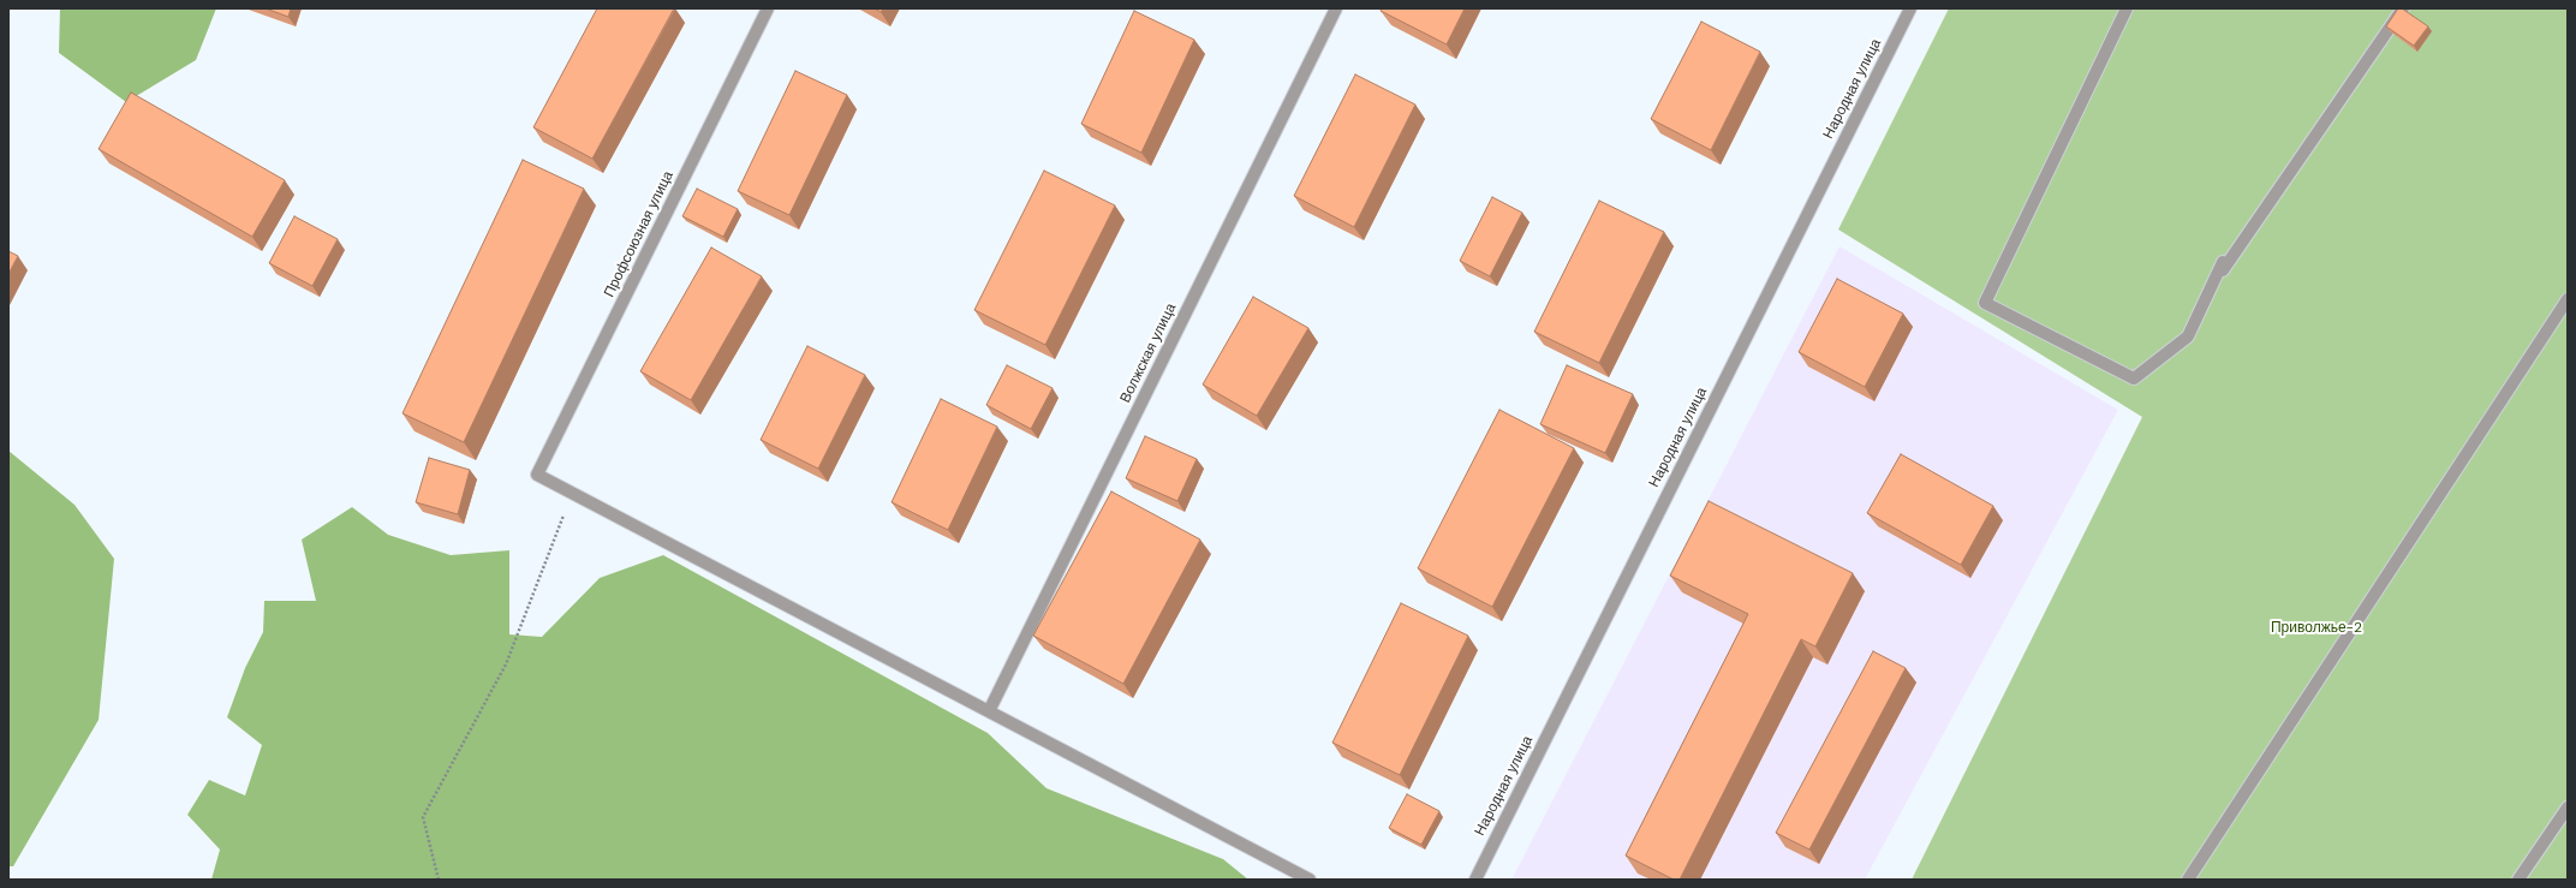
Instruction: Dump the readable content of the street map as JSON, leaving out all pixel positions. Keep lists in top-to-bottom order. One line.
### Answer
{"streets":{"street":["Народная улица","Профсоюзная улица","Волжская улица"]},"parks":["Приволжье-2"]}
